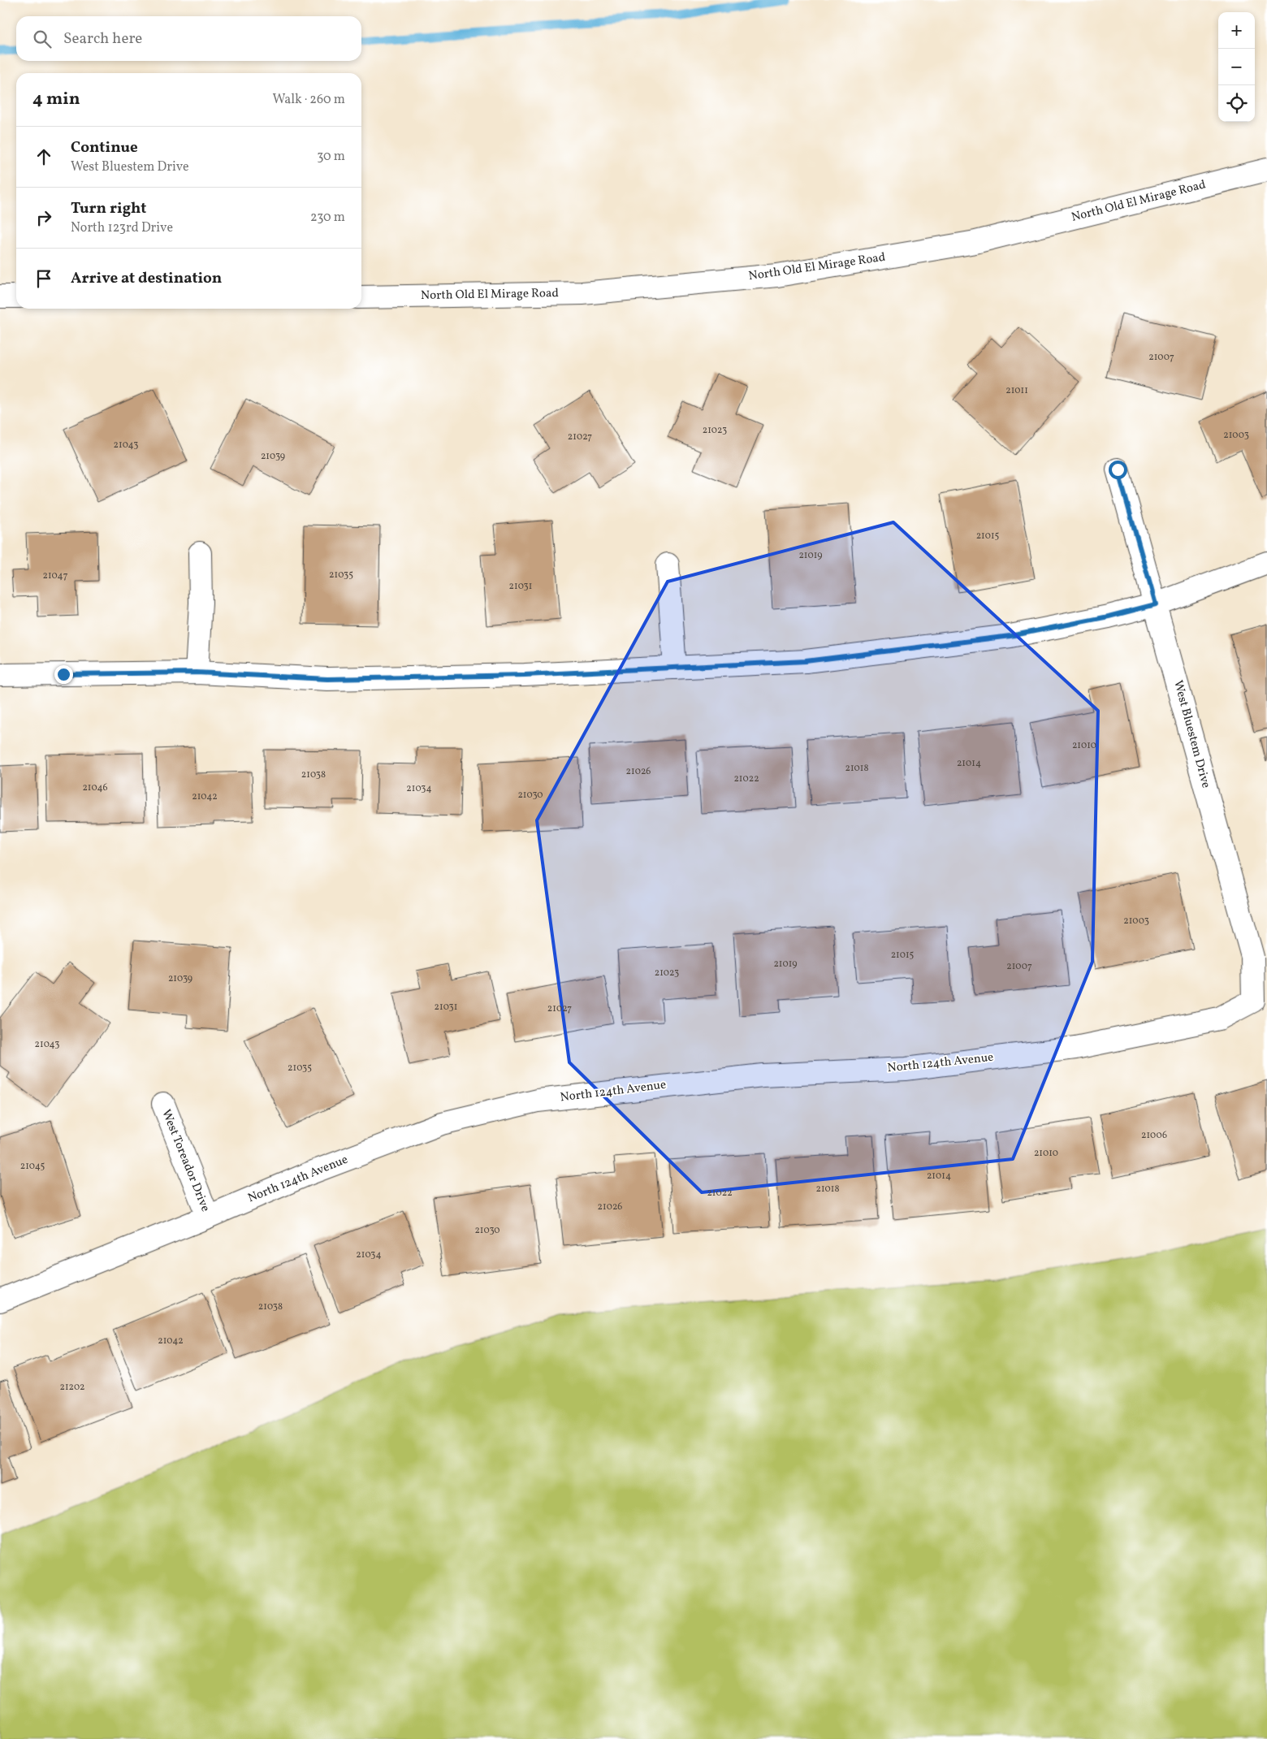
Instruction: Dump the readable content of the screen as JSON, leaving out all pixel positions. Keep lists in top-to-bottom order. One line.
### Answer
{"streets":{"street":["North Old El Mirage Road","West Bluestem Drive","North 124th Avenue","West Toreador Drive"]},"crossings":[["West Bluestem Drive","North 124th Avenue"],["North 124th Avenue","West Toreador Drive"]],"house_numbers":["21007","21011","21023","21003","21027","21043","21039","21015","21019","21035","21047","21031","21010","21014","21018","21026","21038","21022","21046","21034","21030","21042","21003","21015","21019","21007","21023","21039","21031","21027","21043","21035","21006","21010","21045","21014","21018","21022","21026","21030","21034","21038","21042","21202"],"page":{"map_buttons":["+","−"],"search":"Search here","heading":["4 min","Walk · 260 m"],"list":[["Continue","West Bluestem Drive","30 m"],["Turn right","North 123rd Drive","230 m"],"Arrive at destination"]}}
